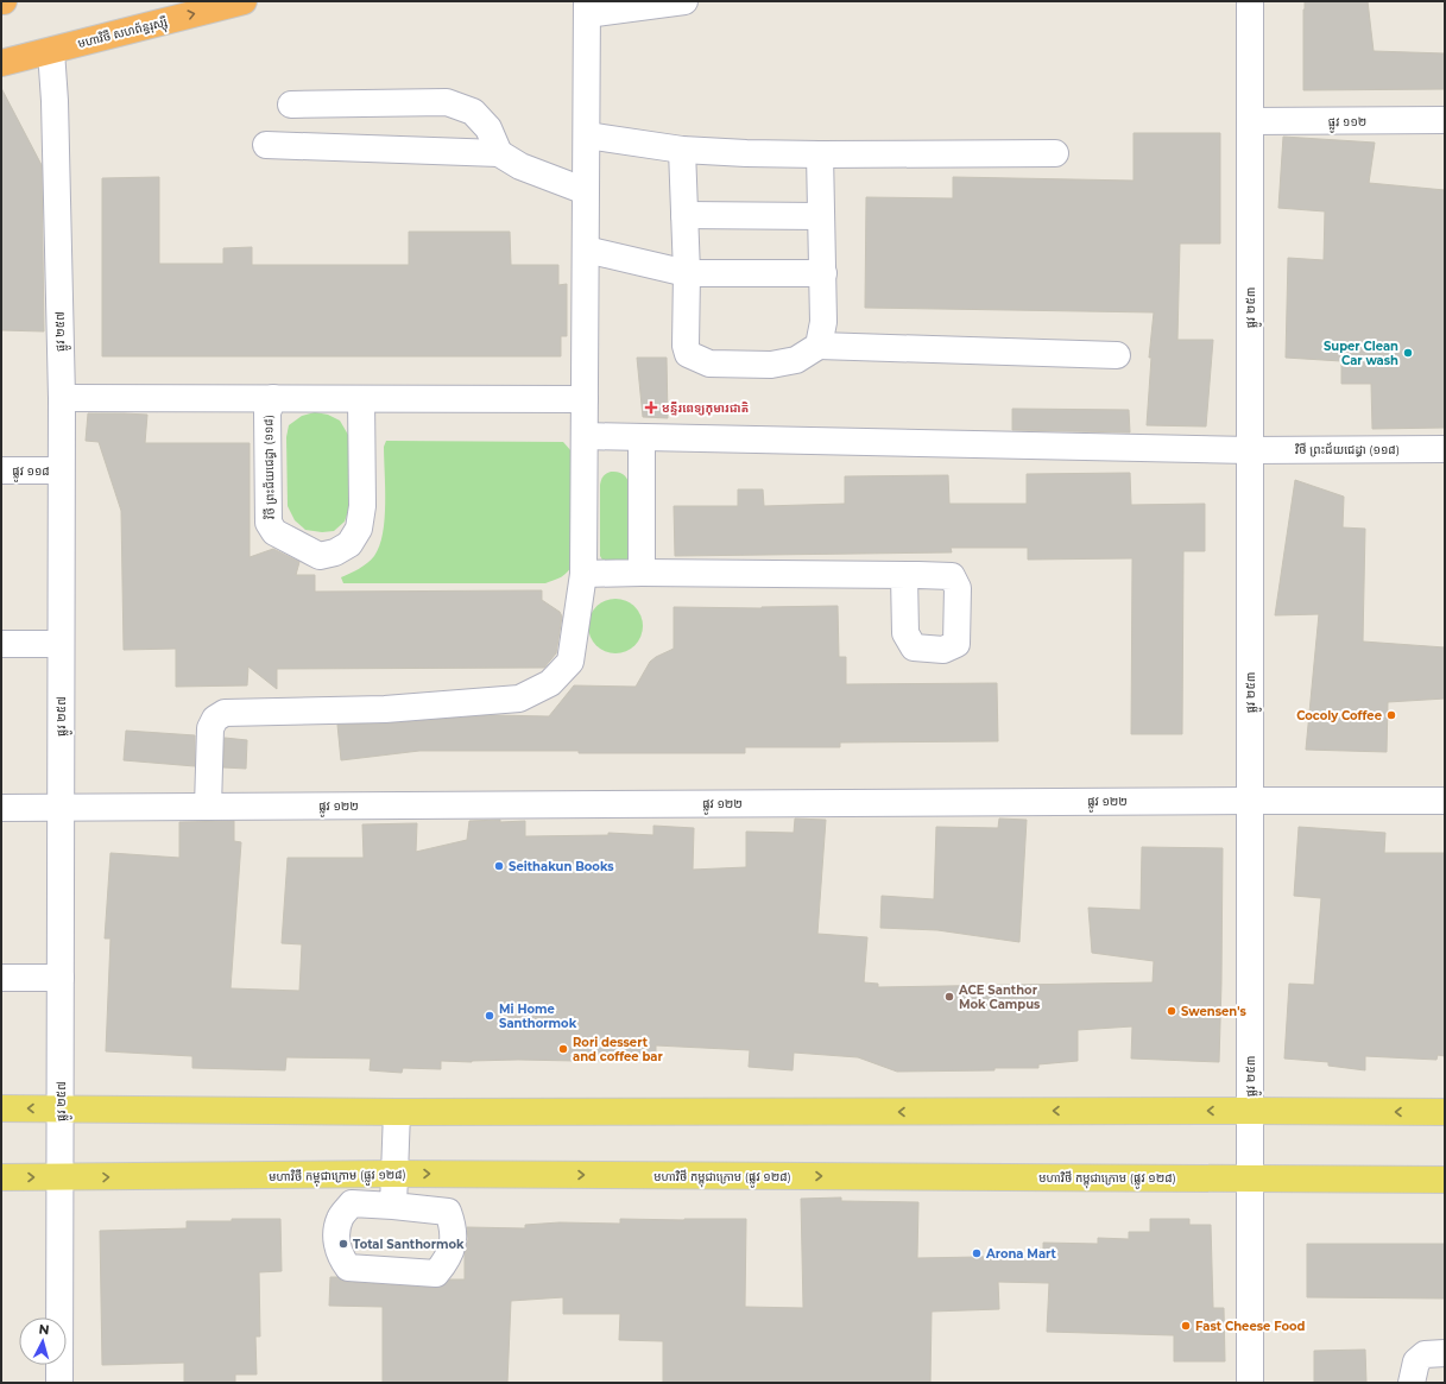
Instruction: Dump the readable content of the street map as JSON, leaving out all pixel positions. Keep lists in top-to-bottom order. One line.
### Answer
{"streets":{"highway":["មហាវិថី សហព័ន្ធរុស្ស៊ី"],"main road":["មហាវិថី កម្ពុជាក្រោម (ផ្លូវ ១២៨)"],"street":["ផ្លូវ ១១២","ផ្លូវ ២៥៣","ផ្លូវ ២៥៧","វិថី ព្រះជ័យជេដ្ធា (១១៨)","ផ្លូវ ១១៨","ផ្លូវ ១២២"]},"crossings":[["មហាវិថី សហព័ន្ធរុស្ស៊ី","ផ្លូវ ២៥៧"],["ផ្លូវ ១១២","ផ្លូវ ២៥៣"],["ផ្លូវ ២៥៣","វិថី ព្រះជ័យជេដ្ធា (១១៨)"],["ផ្លូវ ២៥៣","ផ្លូវ ១២២"],["ផ្លូវ ២៥៣","មហាវិថី កម្ពុជាក្រោម (ផ្លូវ ១២៨)"],["ផ្លូវ ២៥៧","ផ្លូវ ១១៨"],["ផ្លូវ ២៥៧","ផ្លូវ ១២២"],["ផ្លូវ ២៥៧","មហាវិថី កម្ពុជាក្រោម (ផ្លូវ ១២៨)"]],"one_way":["មហាវិថី សហព័ន្ធរុស្ស៊ី"],"places":{"other":["Super Clean Car wash","Cocoly Coffee","Seithakun Books","ACE Santhor Mok Campus","Swensen's","Mi Home Santhormok","Rori dessert and coffee bar","Total Santhormok","Arona Mart","Fast Cheese Food"],"health":["មន្ទីរពេទ្យកុមារជាតិ"]},"north":"top"}
